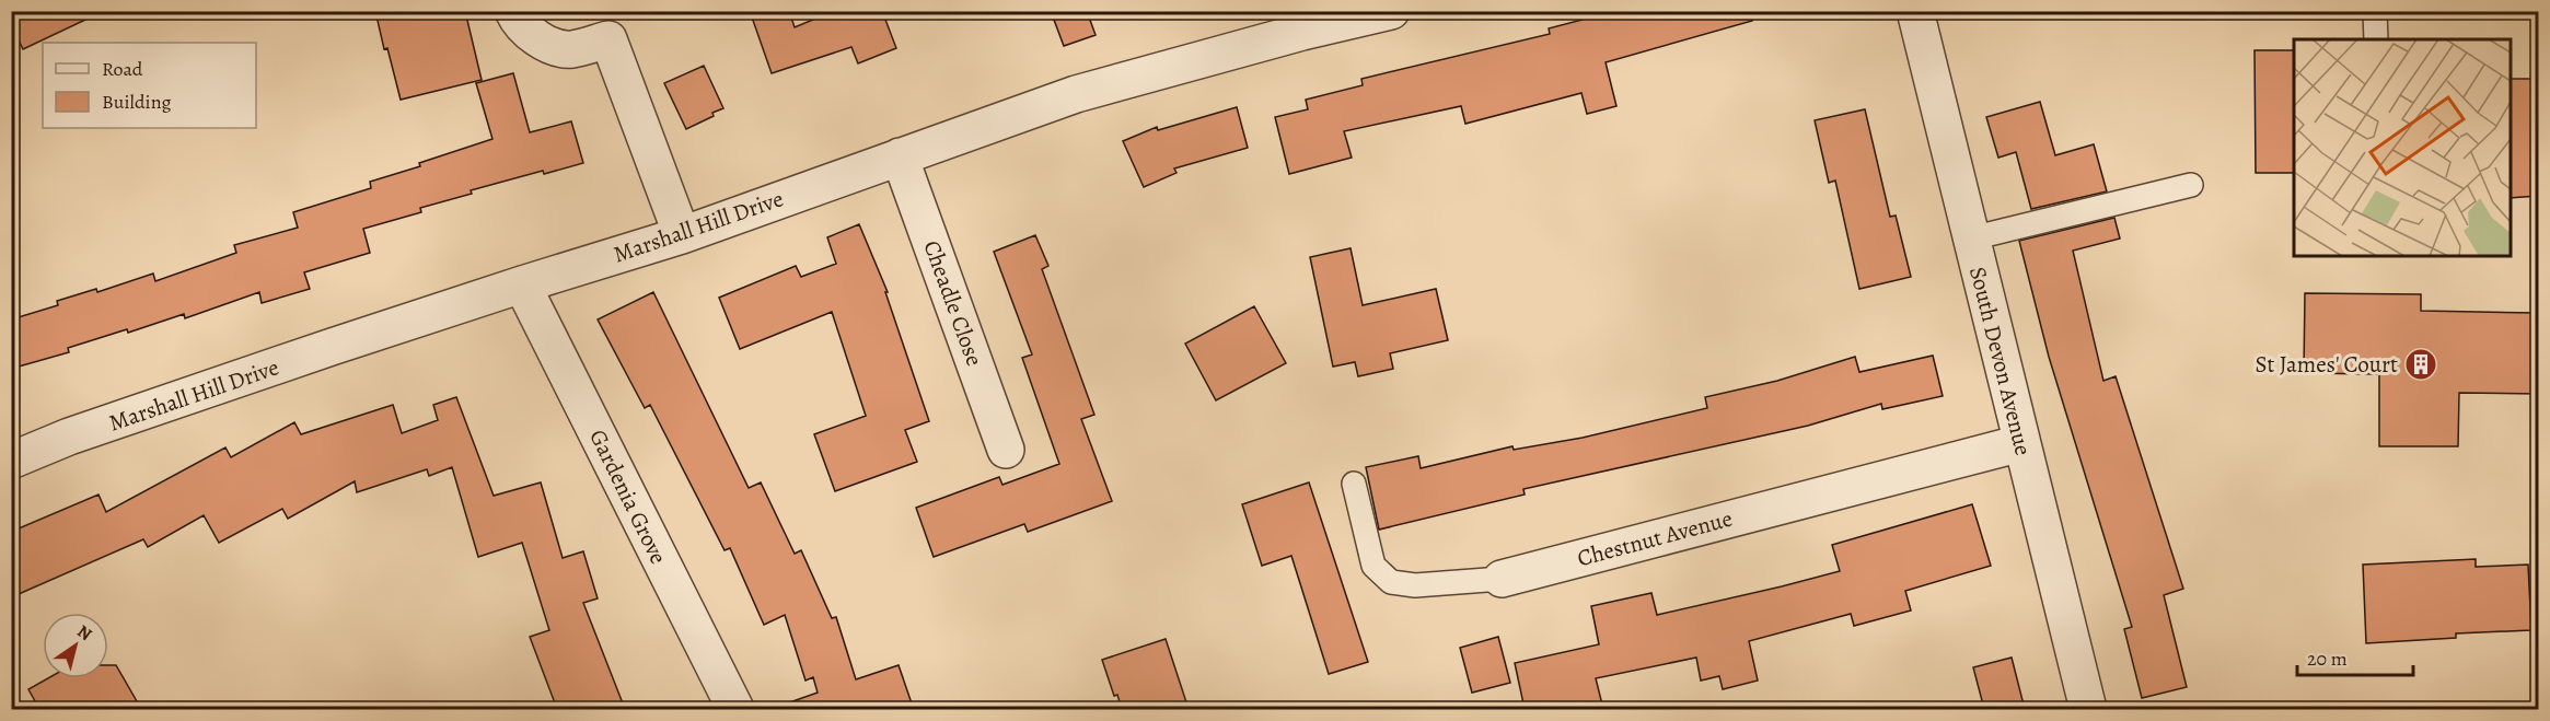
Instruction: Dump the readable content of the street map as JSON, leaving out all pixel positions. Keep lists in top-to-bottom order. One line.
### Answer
{"streets":{"street":["Marshall Hill Drive","Cheadle Close","South Devon Avenue","Gardenia Grove","Chestnut Avenue"]},"crossings":[["Marshall Hill Drive","Cheadle Close"],["Marshall Hill Drive","Gardenia Grove"],["South Devon Avenue","Chestnut Avenue"]],"places":{"building":["St James' Court"]},"legend":["Road","Building"],"scale_bar":"20 m","north":"top right"}
